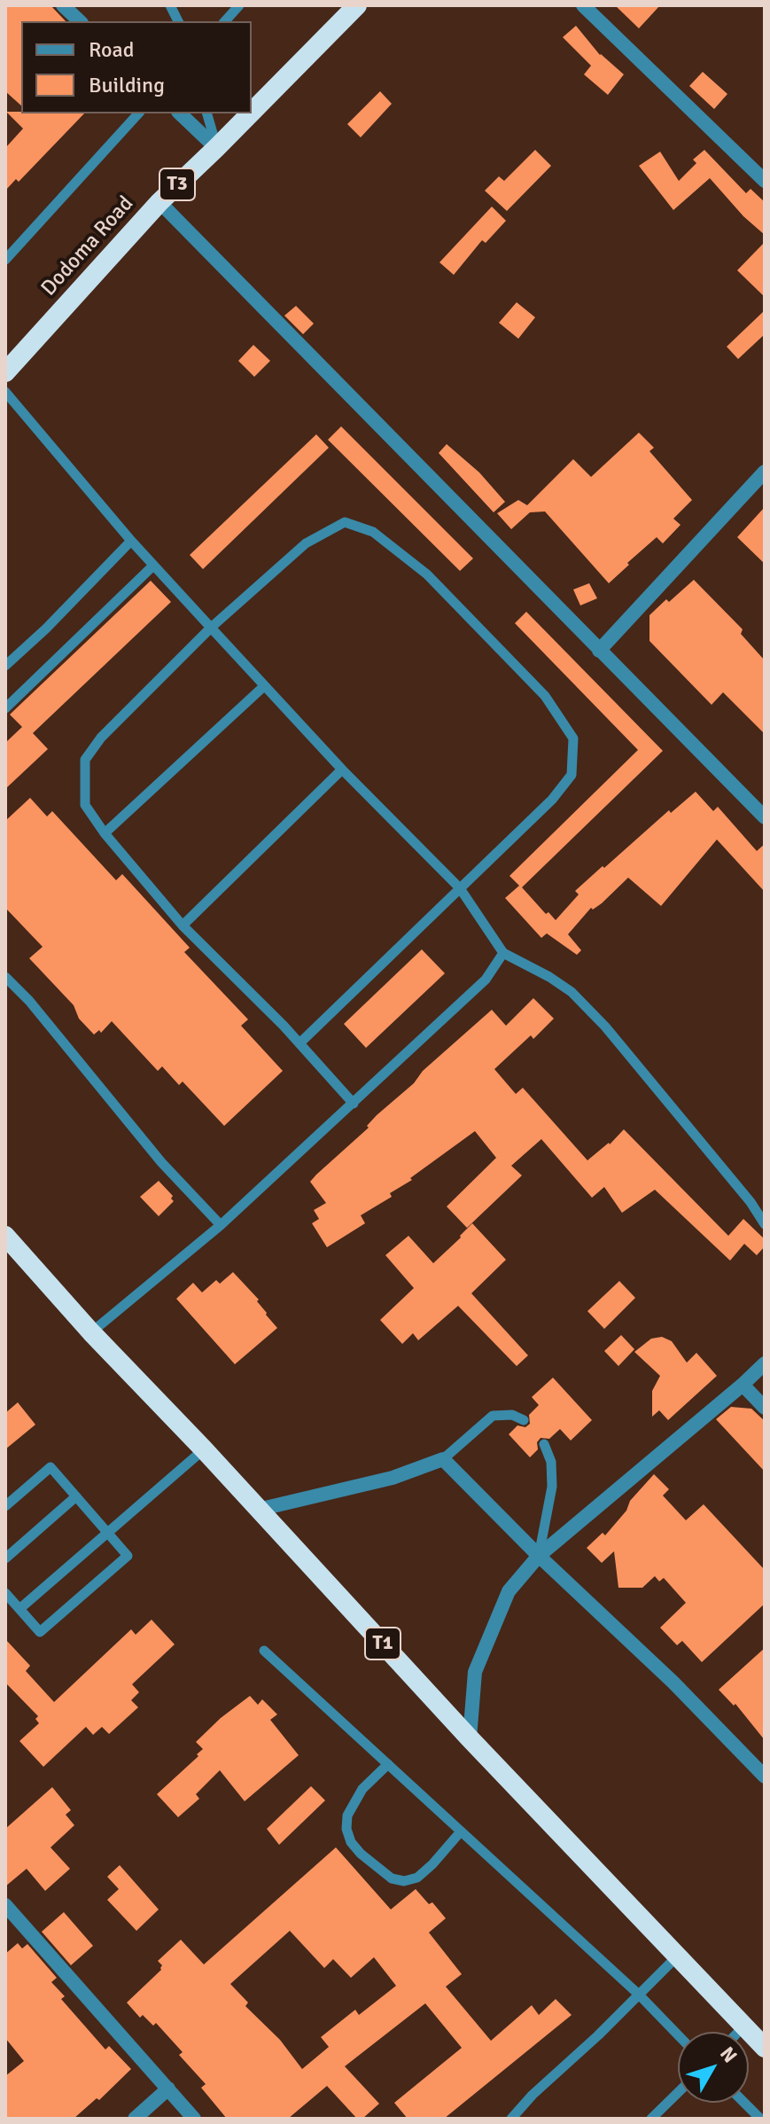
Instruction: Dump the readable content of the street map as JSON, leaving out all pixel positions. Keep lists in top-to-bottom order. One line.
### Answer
{"streets":{"highway":["T3","Dodoma Road","T1"]},"legend":["Road","Building"],"north":"top right"}
